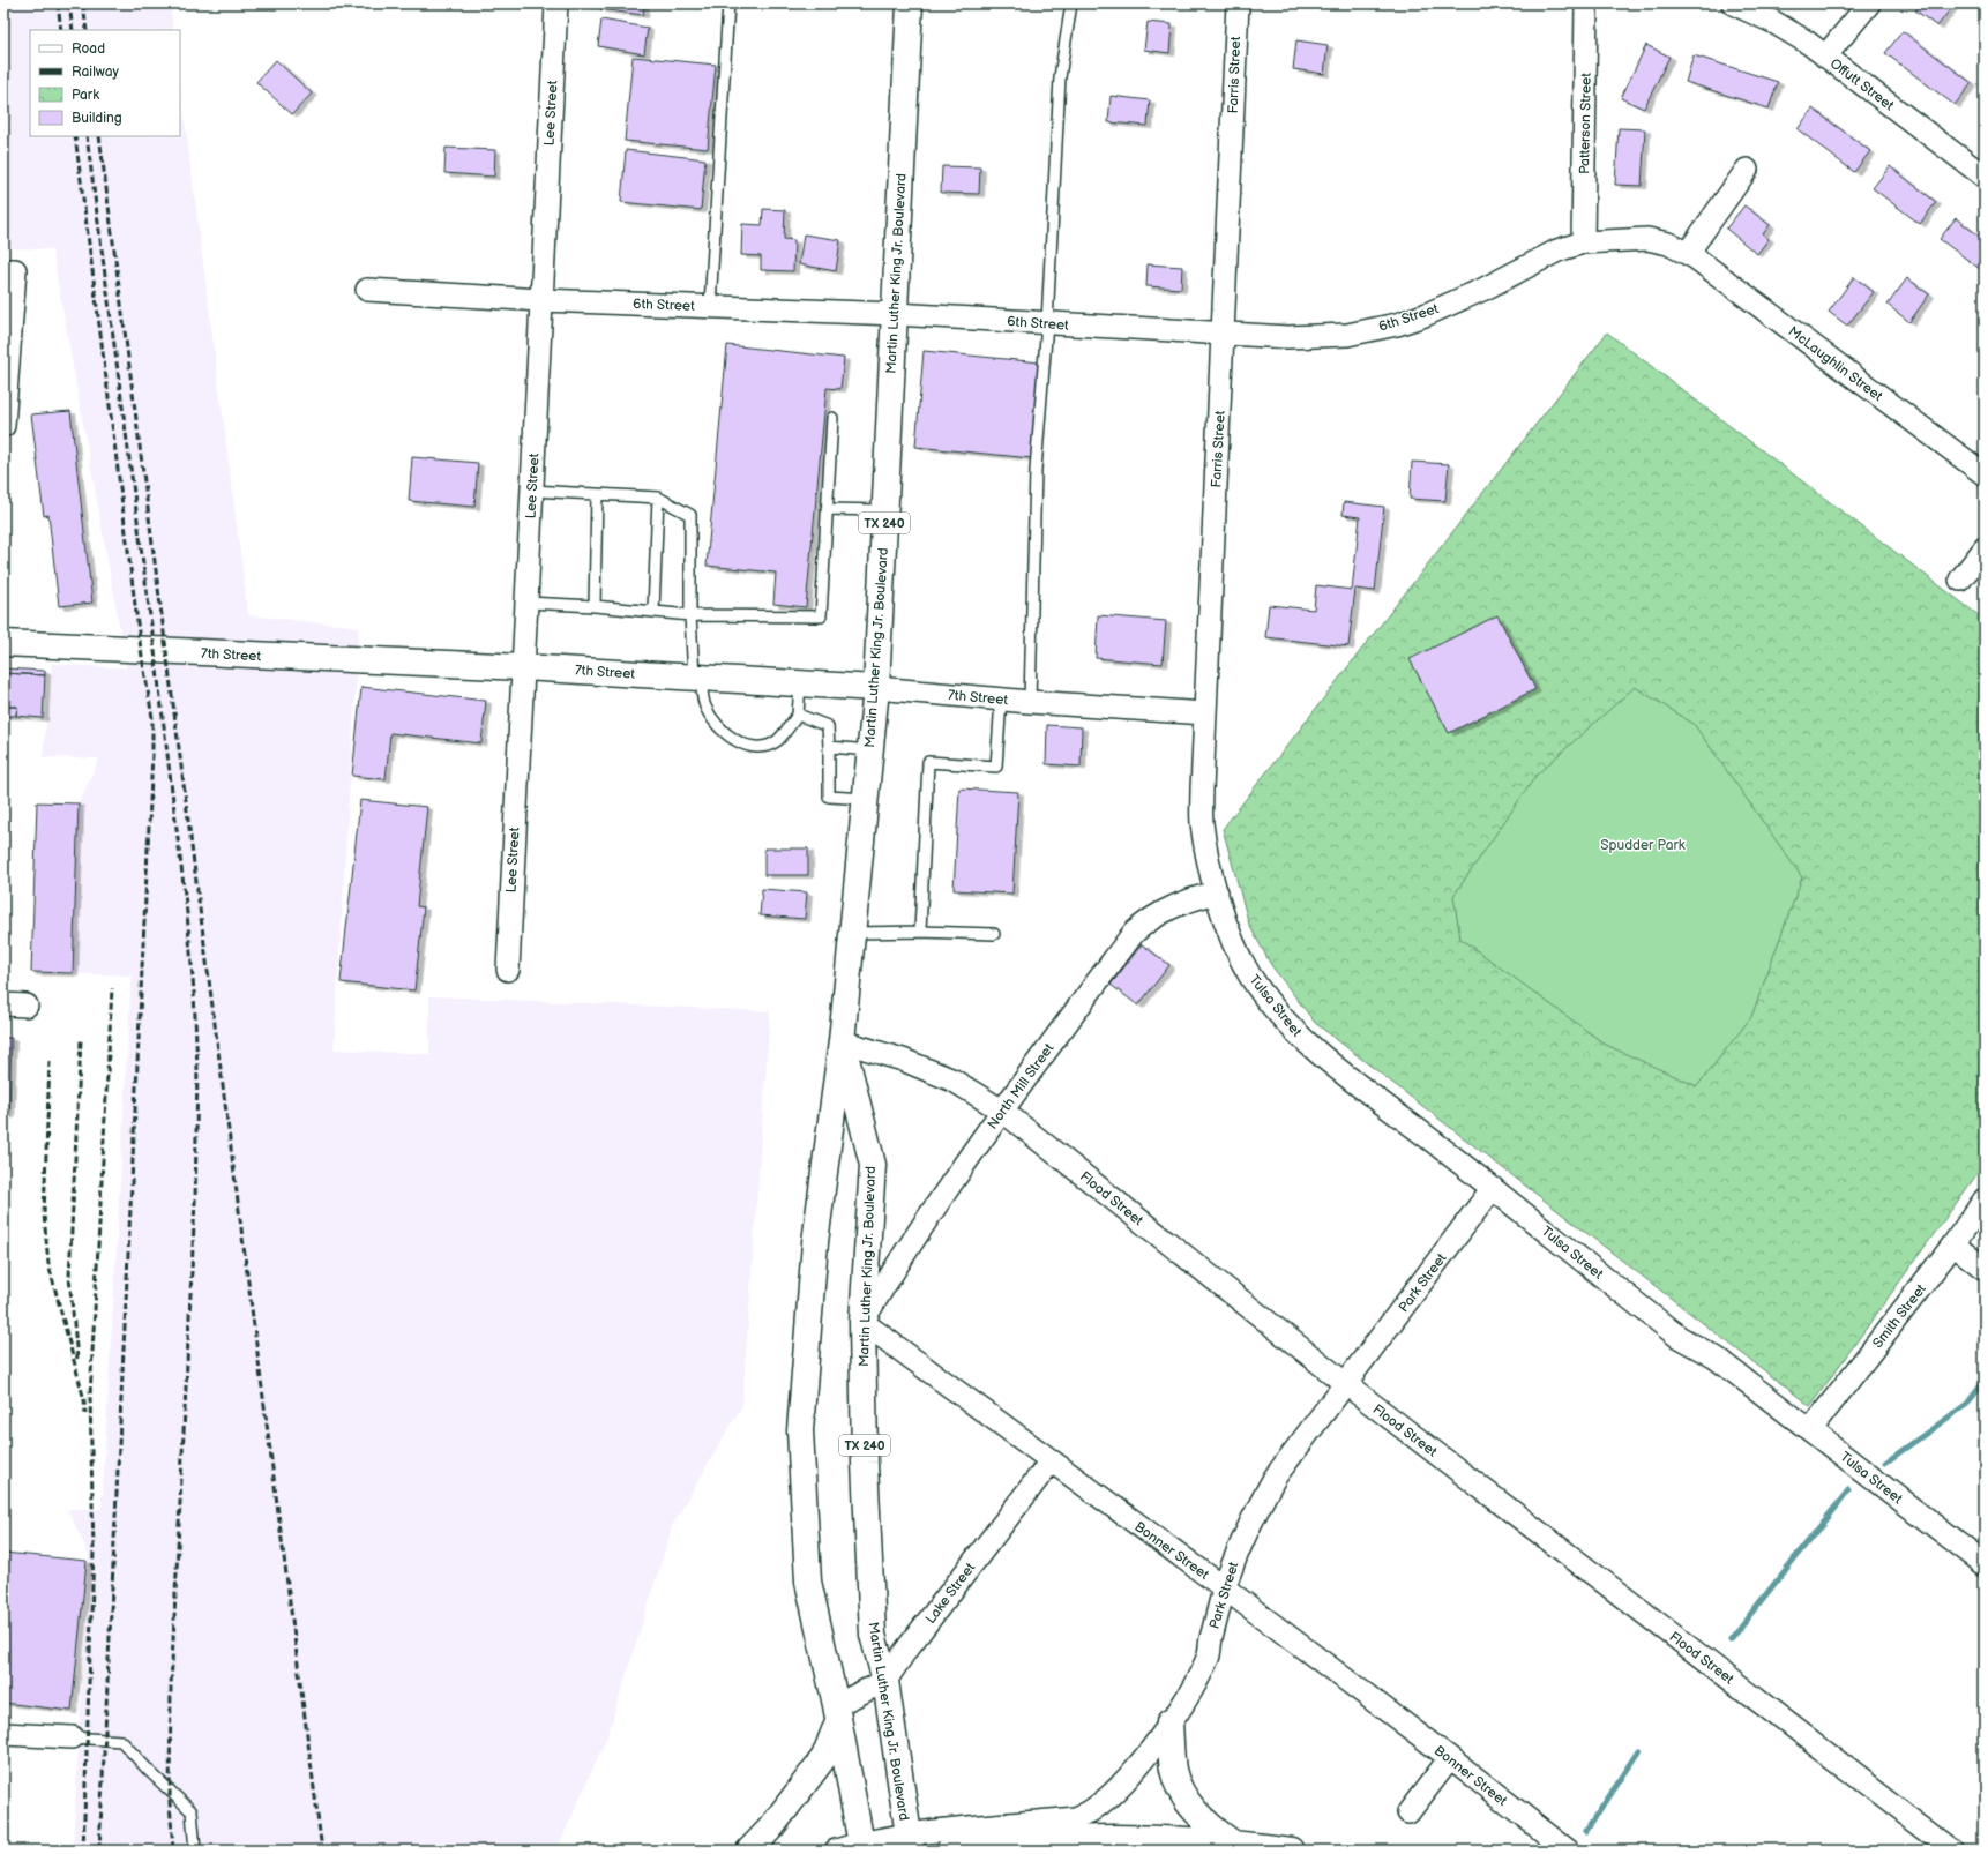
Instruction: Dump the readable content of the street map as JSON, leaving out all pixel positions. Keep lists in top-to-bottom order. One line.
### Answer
{"streets":{"main road":["Martin Luther King Jr. Boulevard","TX 240","7th Street"],"street":["Farris Street","Offutt Street","Lee Street","Patterson Street","6th Street","McLaughlin Street","Tulsa Street","North Mill Street","Flood Street","Park Street","Smith Street","Bonner Street","Lake Street"]},"crossings":[["Farris Street","6th Street"],["Farris Street","7th Street"],["Farris Street","Tulsa Street"],["Farris Street","North Mill Street"],["Lee Street","6th Street"],["Lee Street","7th Street"],["Patterson Street","6th Street"],["Martin Luther King Jr. Boulevard","6th Street"],["Martin Luther King Jr. Boulevard","7th Street"],["Martin Luther King Jr. Boulevard","North Mill Street"],["Martin Luther King Jr. Boulevard","Flood Street"],["Martin Luther King Jr. Boulevard","Park Street"],["Martin Luther King Jr. Boulevard","Bonner Street"],["Martin Luther King Jr. Boulevard","Lake Street"],["6th Street","McLaughlin Street"],["Tulsa Street","North Mill Street"],["Tulsa Street","Park Street"],["Tulsa Street","Smith Street"],["North Mill Street","Flood Street"],["North Mill Street","Bonner Street"],["Flood Street","Park Street"],["Park Street","Bonner Street"],["Bonner Street","Lake Street"]],"parks":["Spudder Park"],"legend":["Road","Railway","Park","Building"]}
